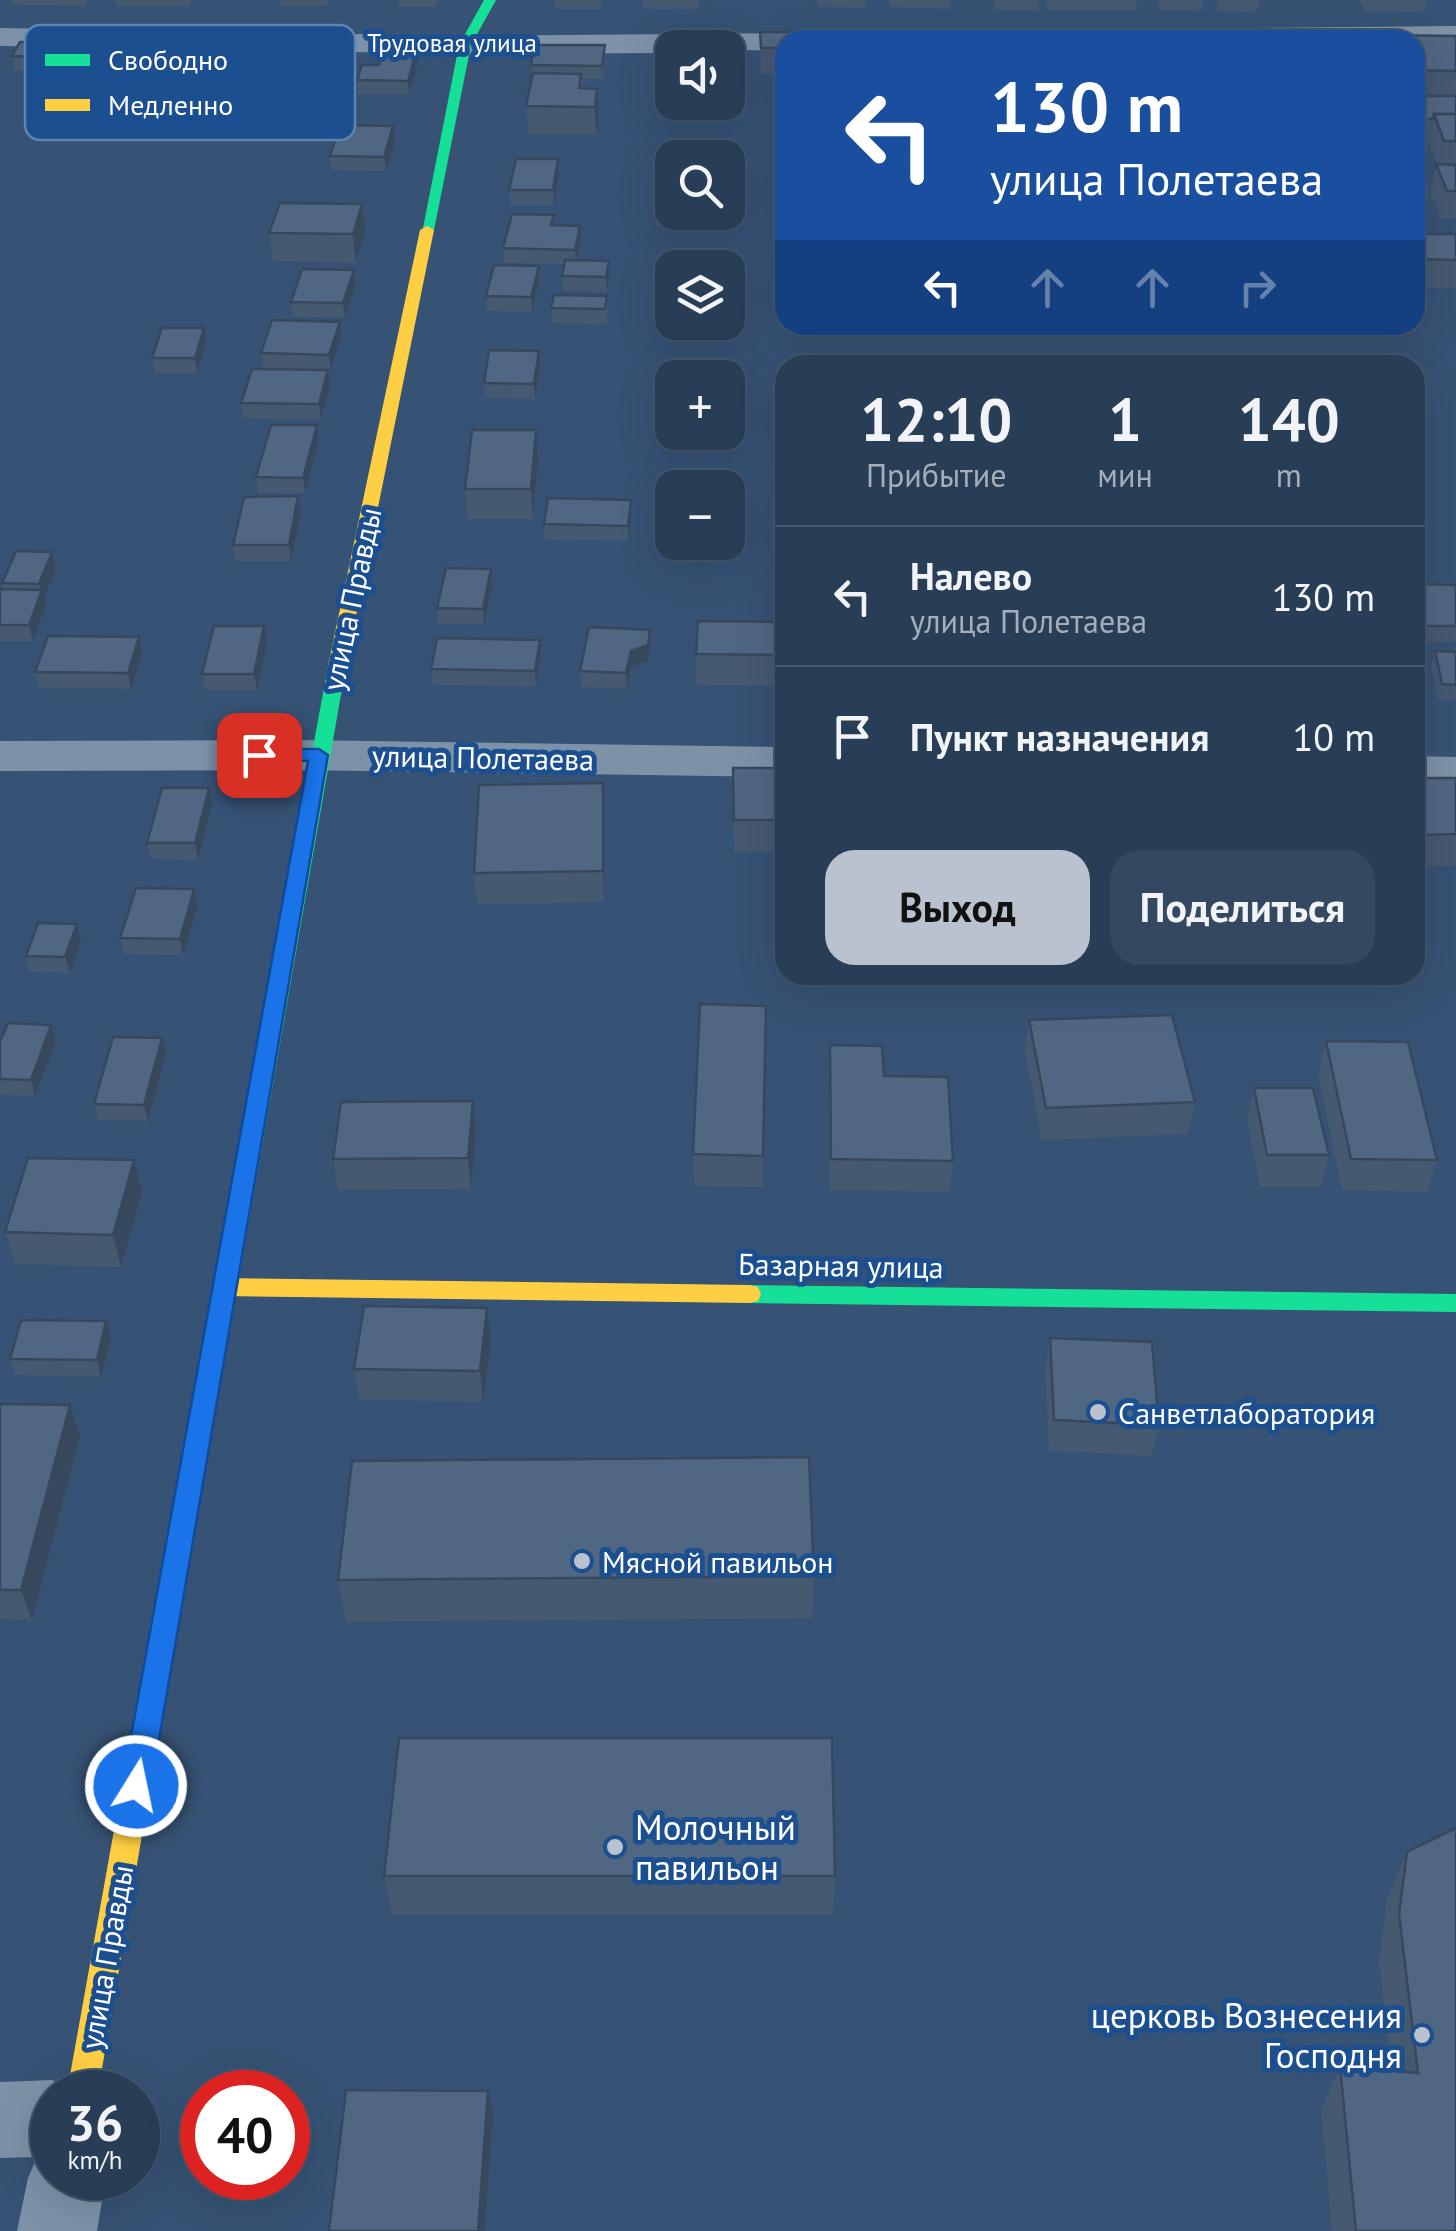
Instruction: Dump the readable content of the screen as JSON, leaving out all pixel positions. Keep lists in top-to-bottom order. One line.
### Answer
{"streets":{"street":["Трудовая улица","улица Правды","улица Полетаева","Базарная улица"]},"crossings":[["Трудовая улица","улица Правды"],["улица Правды","улица Полетаева"],["улица Правды","Базарная улица"]],"places":["Санветлаборатория","Мясной павильон","Молочный павильон","церковь Вознесения Господня"],"legend":["Свободно","Медленно"],"page":{"map_buttons":["+","−"],"turn":["130 m","улица Полетаева"],"eta":["12:10","Прибытие","1","мин","140","m"],"list":[{"name":"Налево","note":"улица Полетаева","value":"130 m"},{"name":"Пункт назначения","value":"10 m"}],"buttons":["Выход","Поделиться"],"speed":"36 km/h","limit":"40"}}
